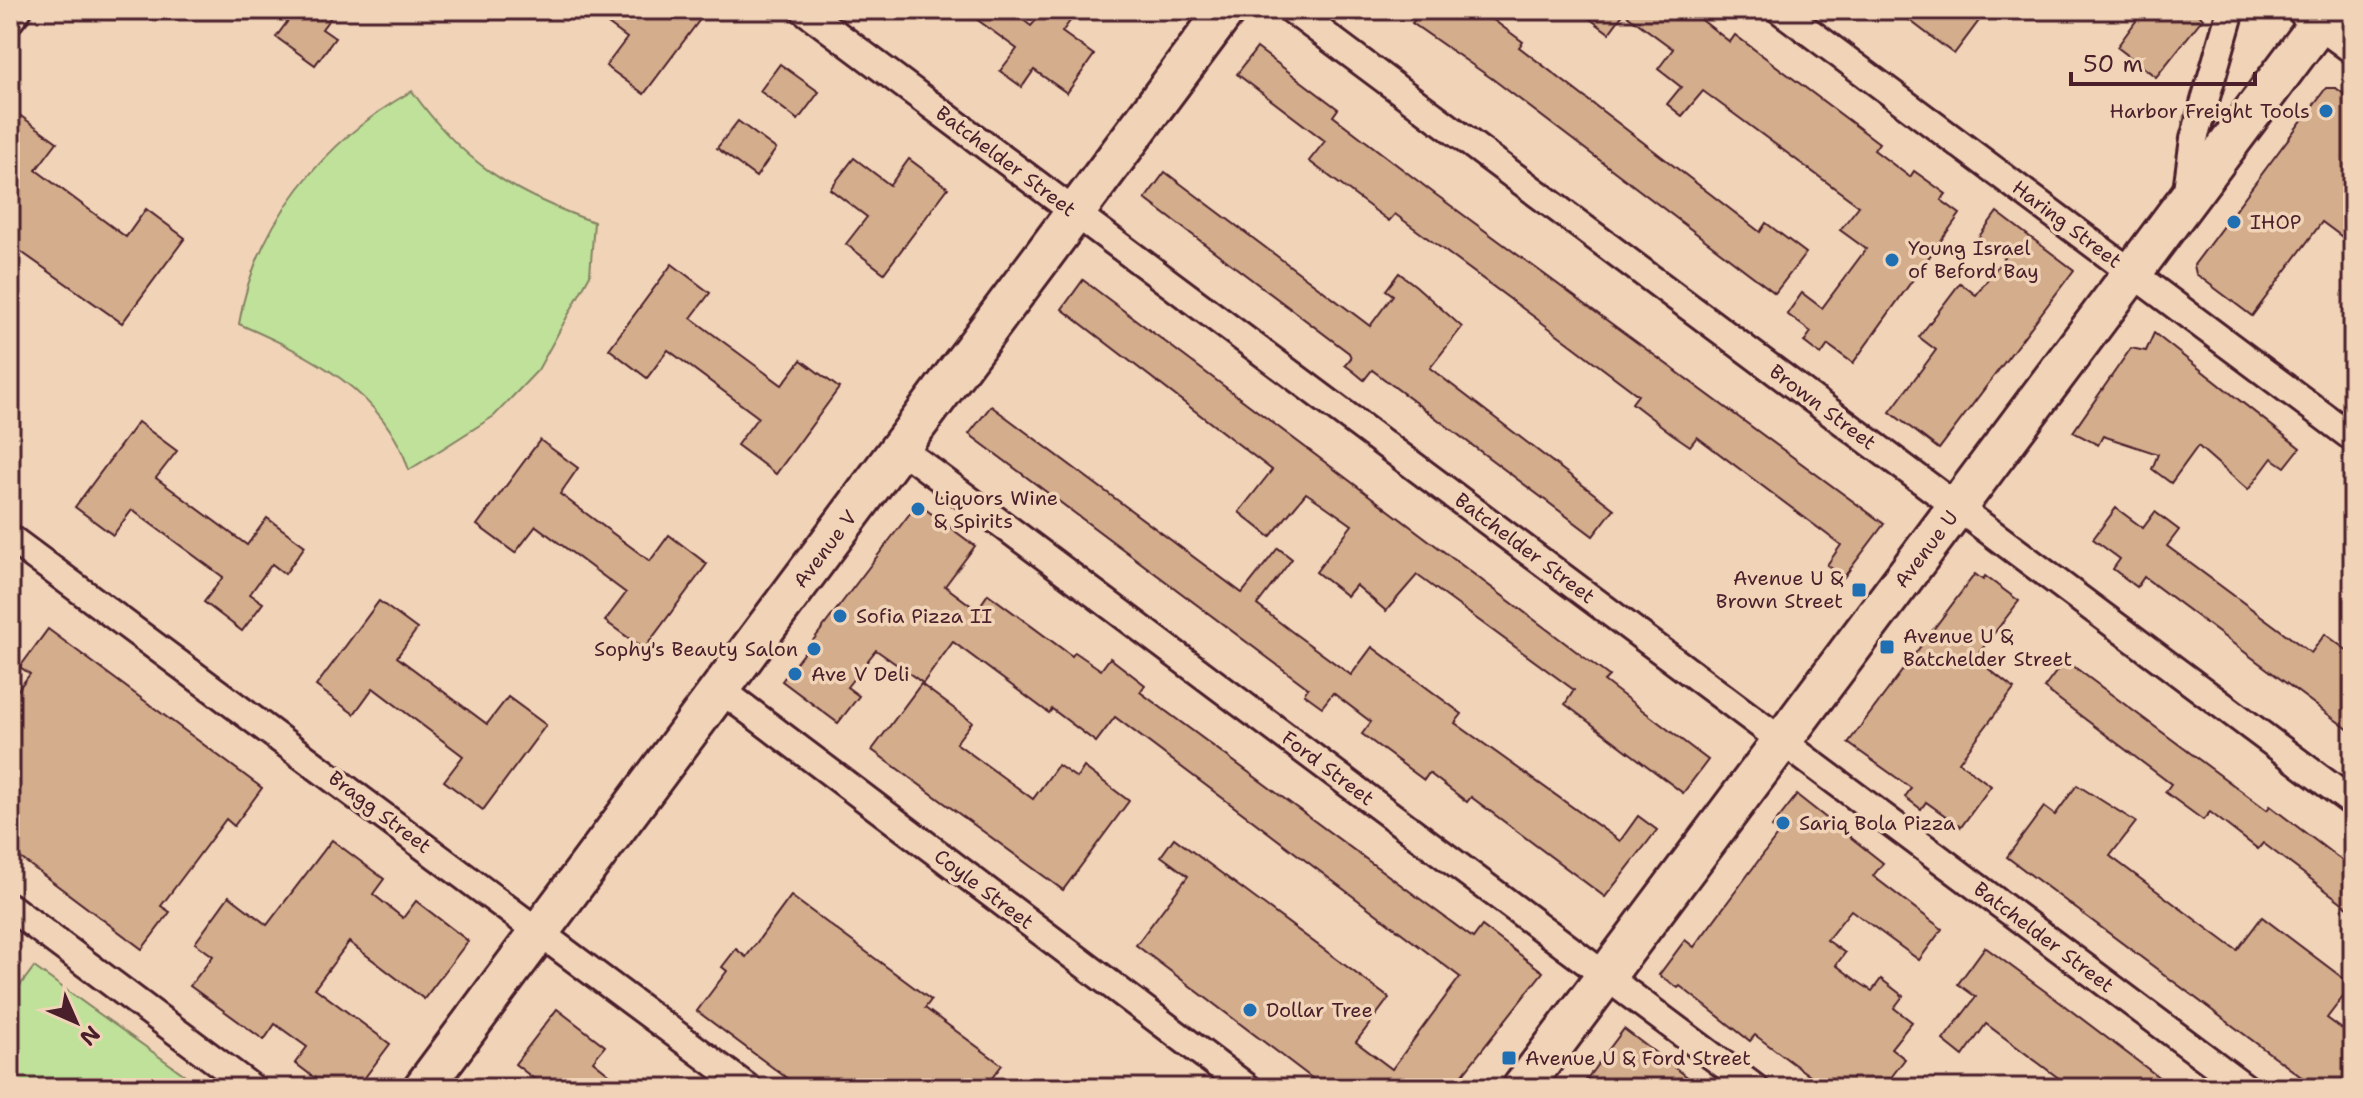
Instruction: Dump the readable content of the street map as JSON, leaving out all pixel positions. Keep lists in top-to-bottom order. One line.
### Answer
{"streets":{"main road":["Avenue V","Avenue U"],"street":["Batchelder Street","Haring Street","Brown Street","Ford Street","Bragg Street","Coyle Street"]},"crossings":[["Batchelder Street","Avenue V"],["Batchelder Street","Avenue U"],["Haring Street","Avenue U"],["Brown Street","Avenue U"],["Avenue V","Ford Street"],["Avenue V","Bragg Street"],["Avenue V","Coyle Street"],["Avenue U","Ford Street"]],"places":{"other":["Harbor Freight Tools","IHOP","Young Israel of Beford Bay","Liquors Wine & Spirits","Sofia Pizza II","Sophy's Beauty Salon","Ave V Deli","Sariq Bola Pizza","Dollar Tree"],"transit":["Avenue U & Brown Street","Avenue U & Batchelder Street","Avenue U & Ford Street"]},"scale_bar":"50 m","north":"bottom right"}
